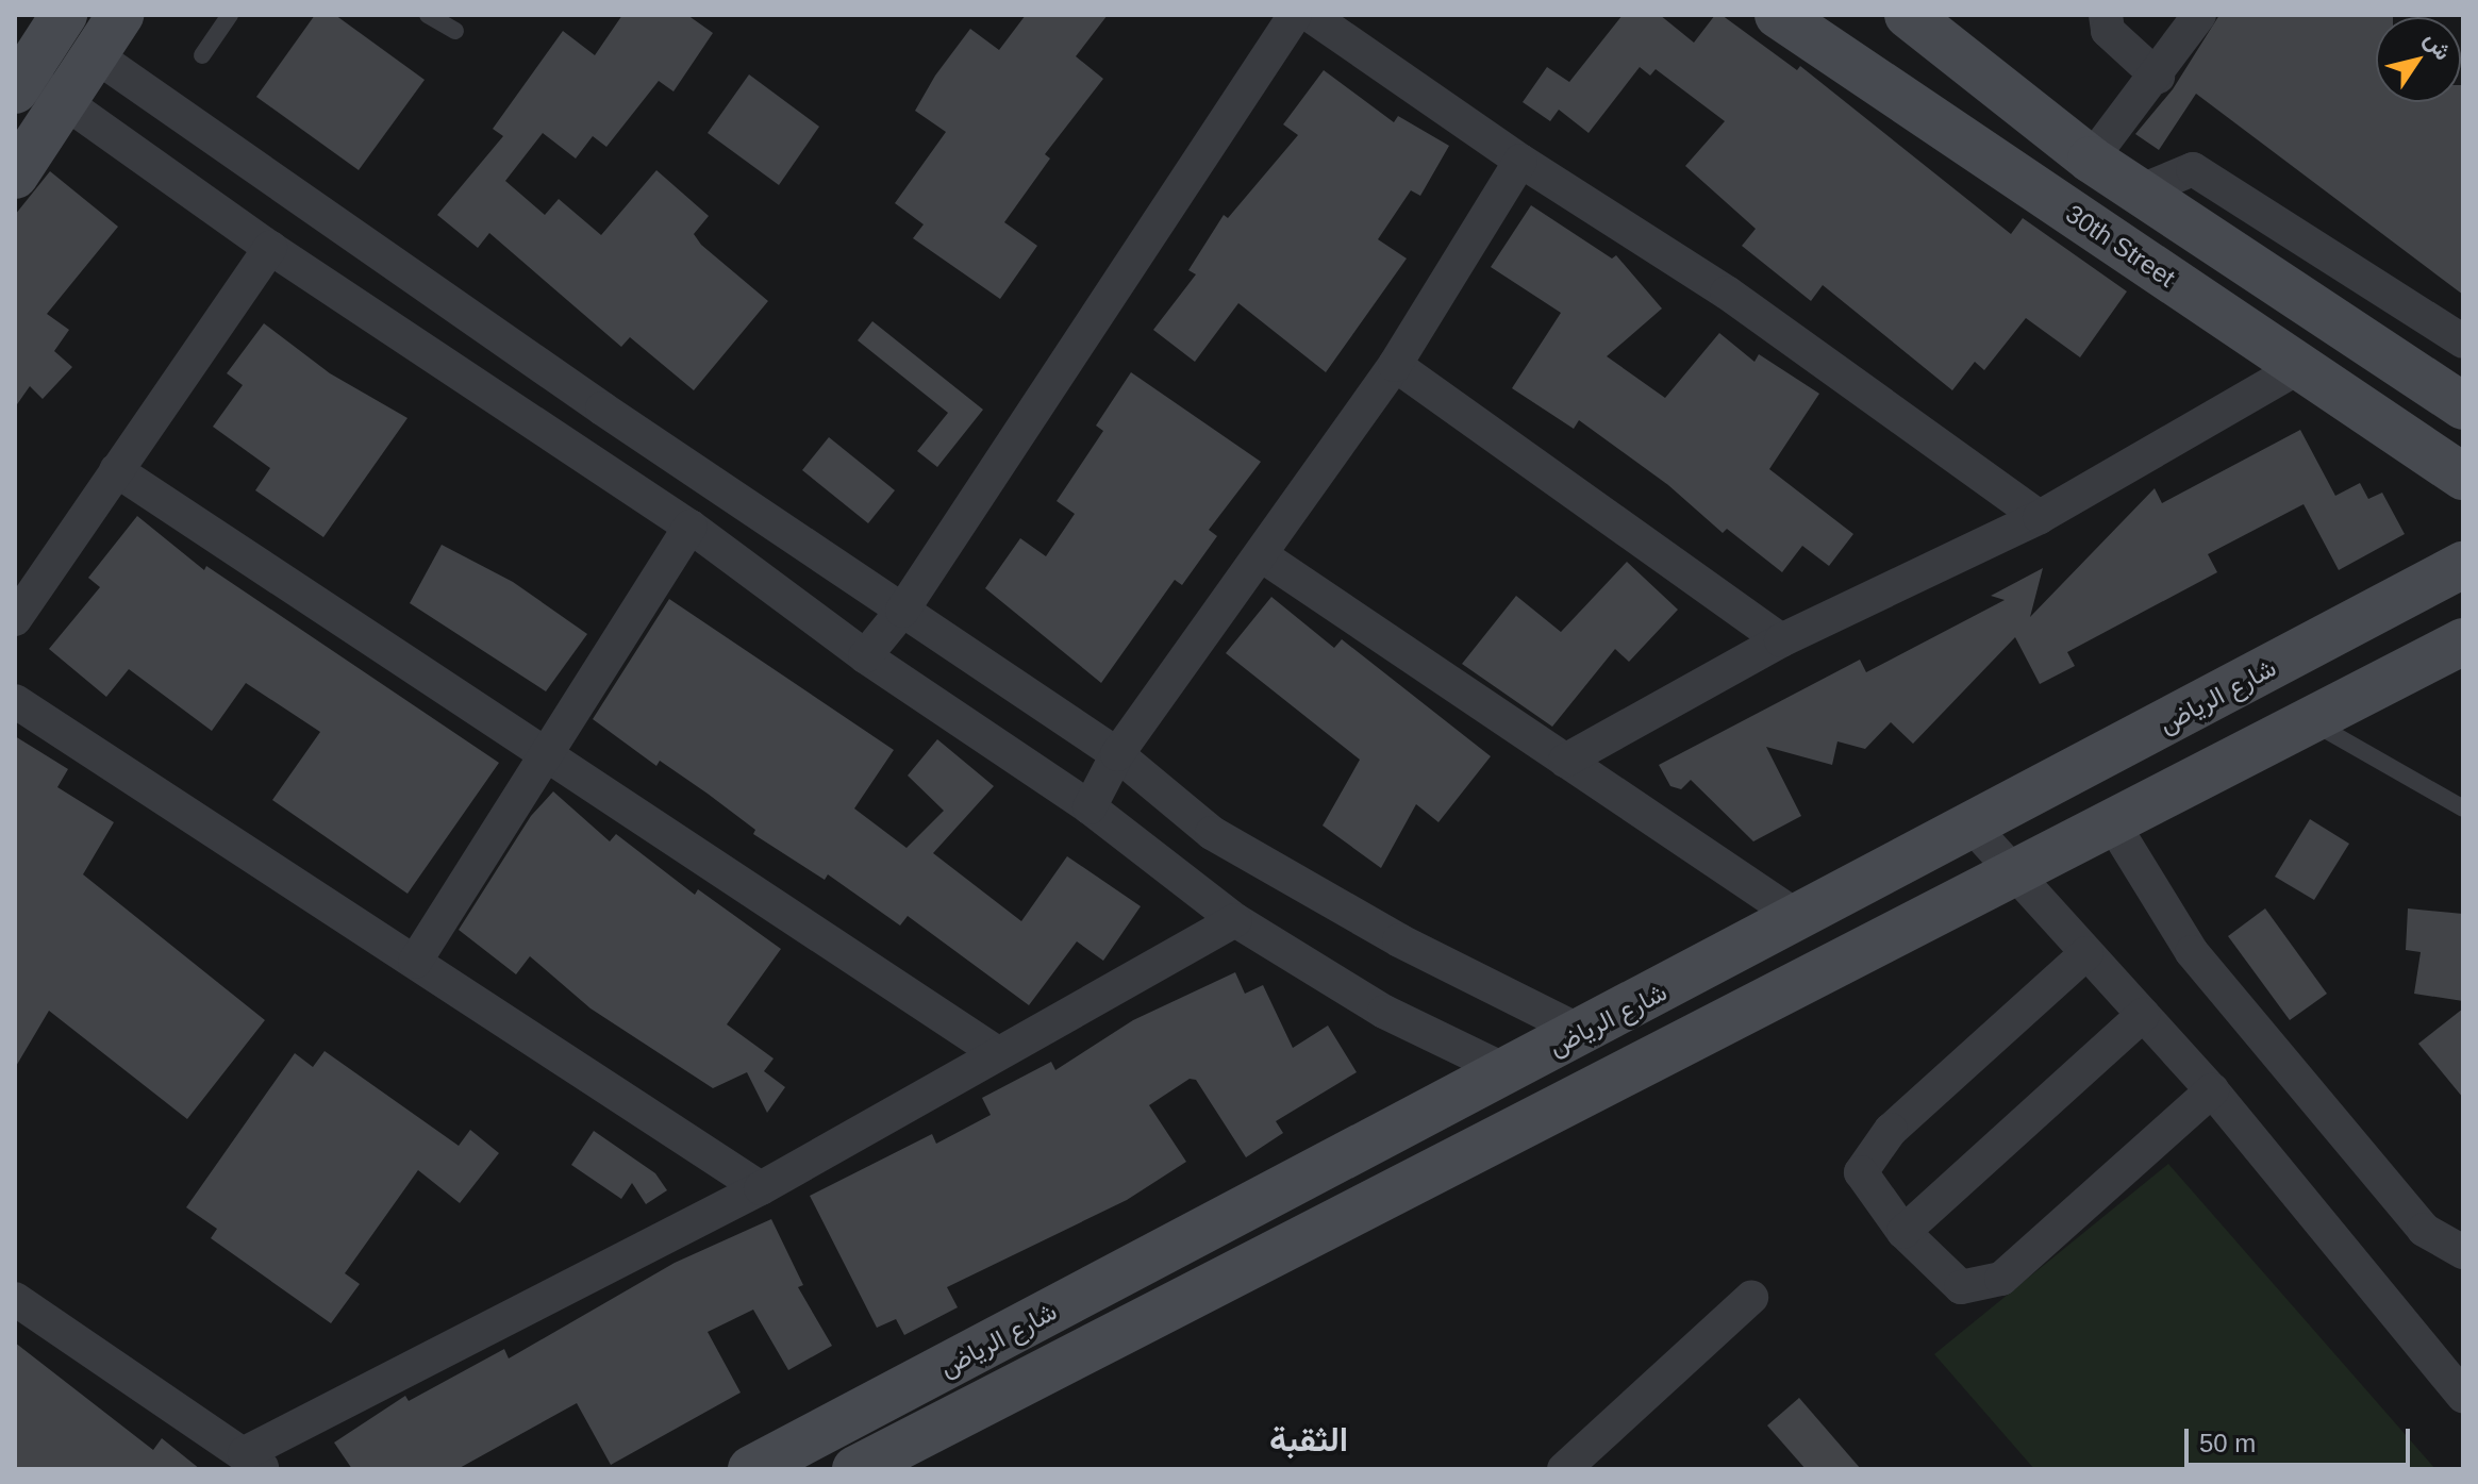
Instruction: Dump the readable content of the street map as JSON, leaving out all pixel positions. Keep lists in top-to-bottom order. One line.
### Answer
{"streets":{"main road":["30th Street","شارع الرياض"]},"districts":["الثقبة"],"scale_bar":"50 m","north":"top right"}
